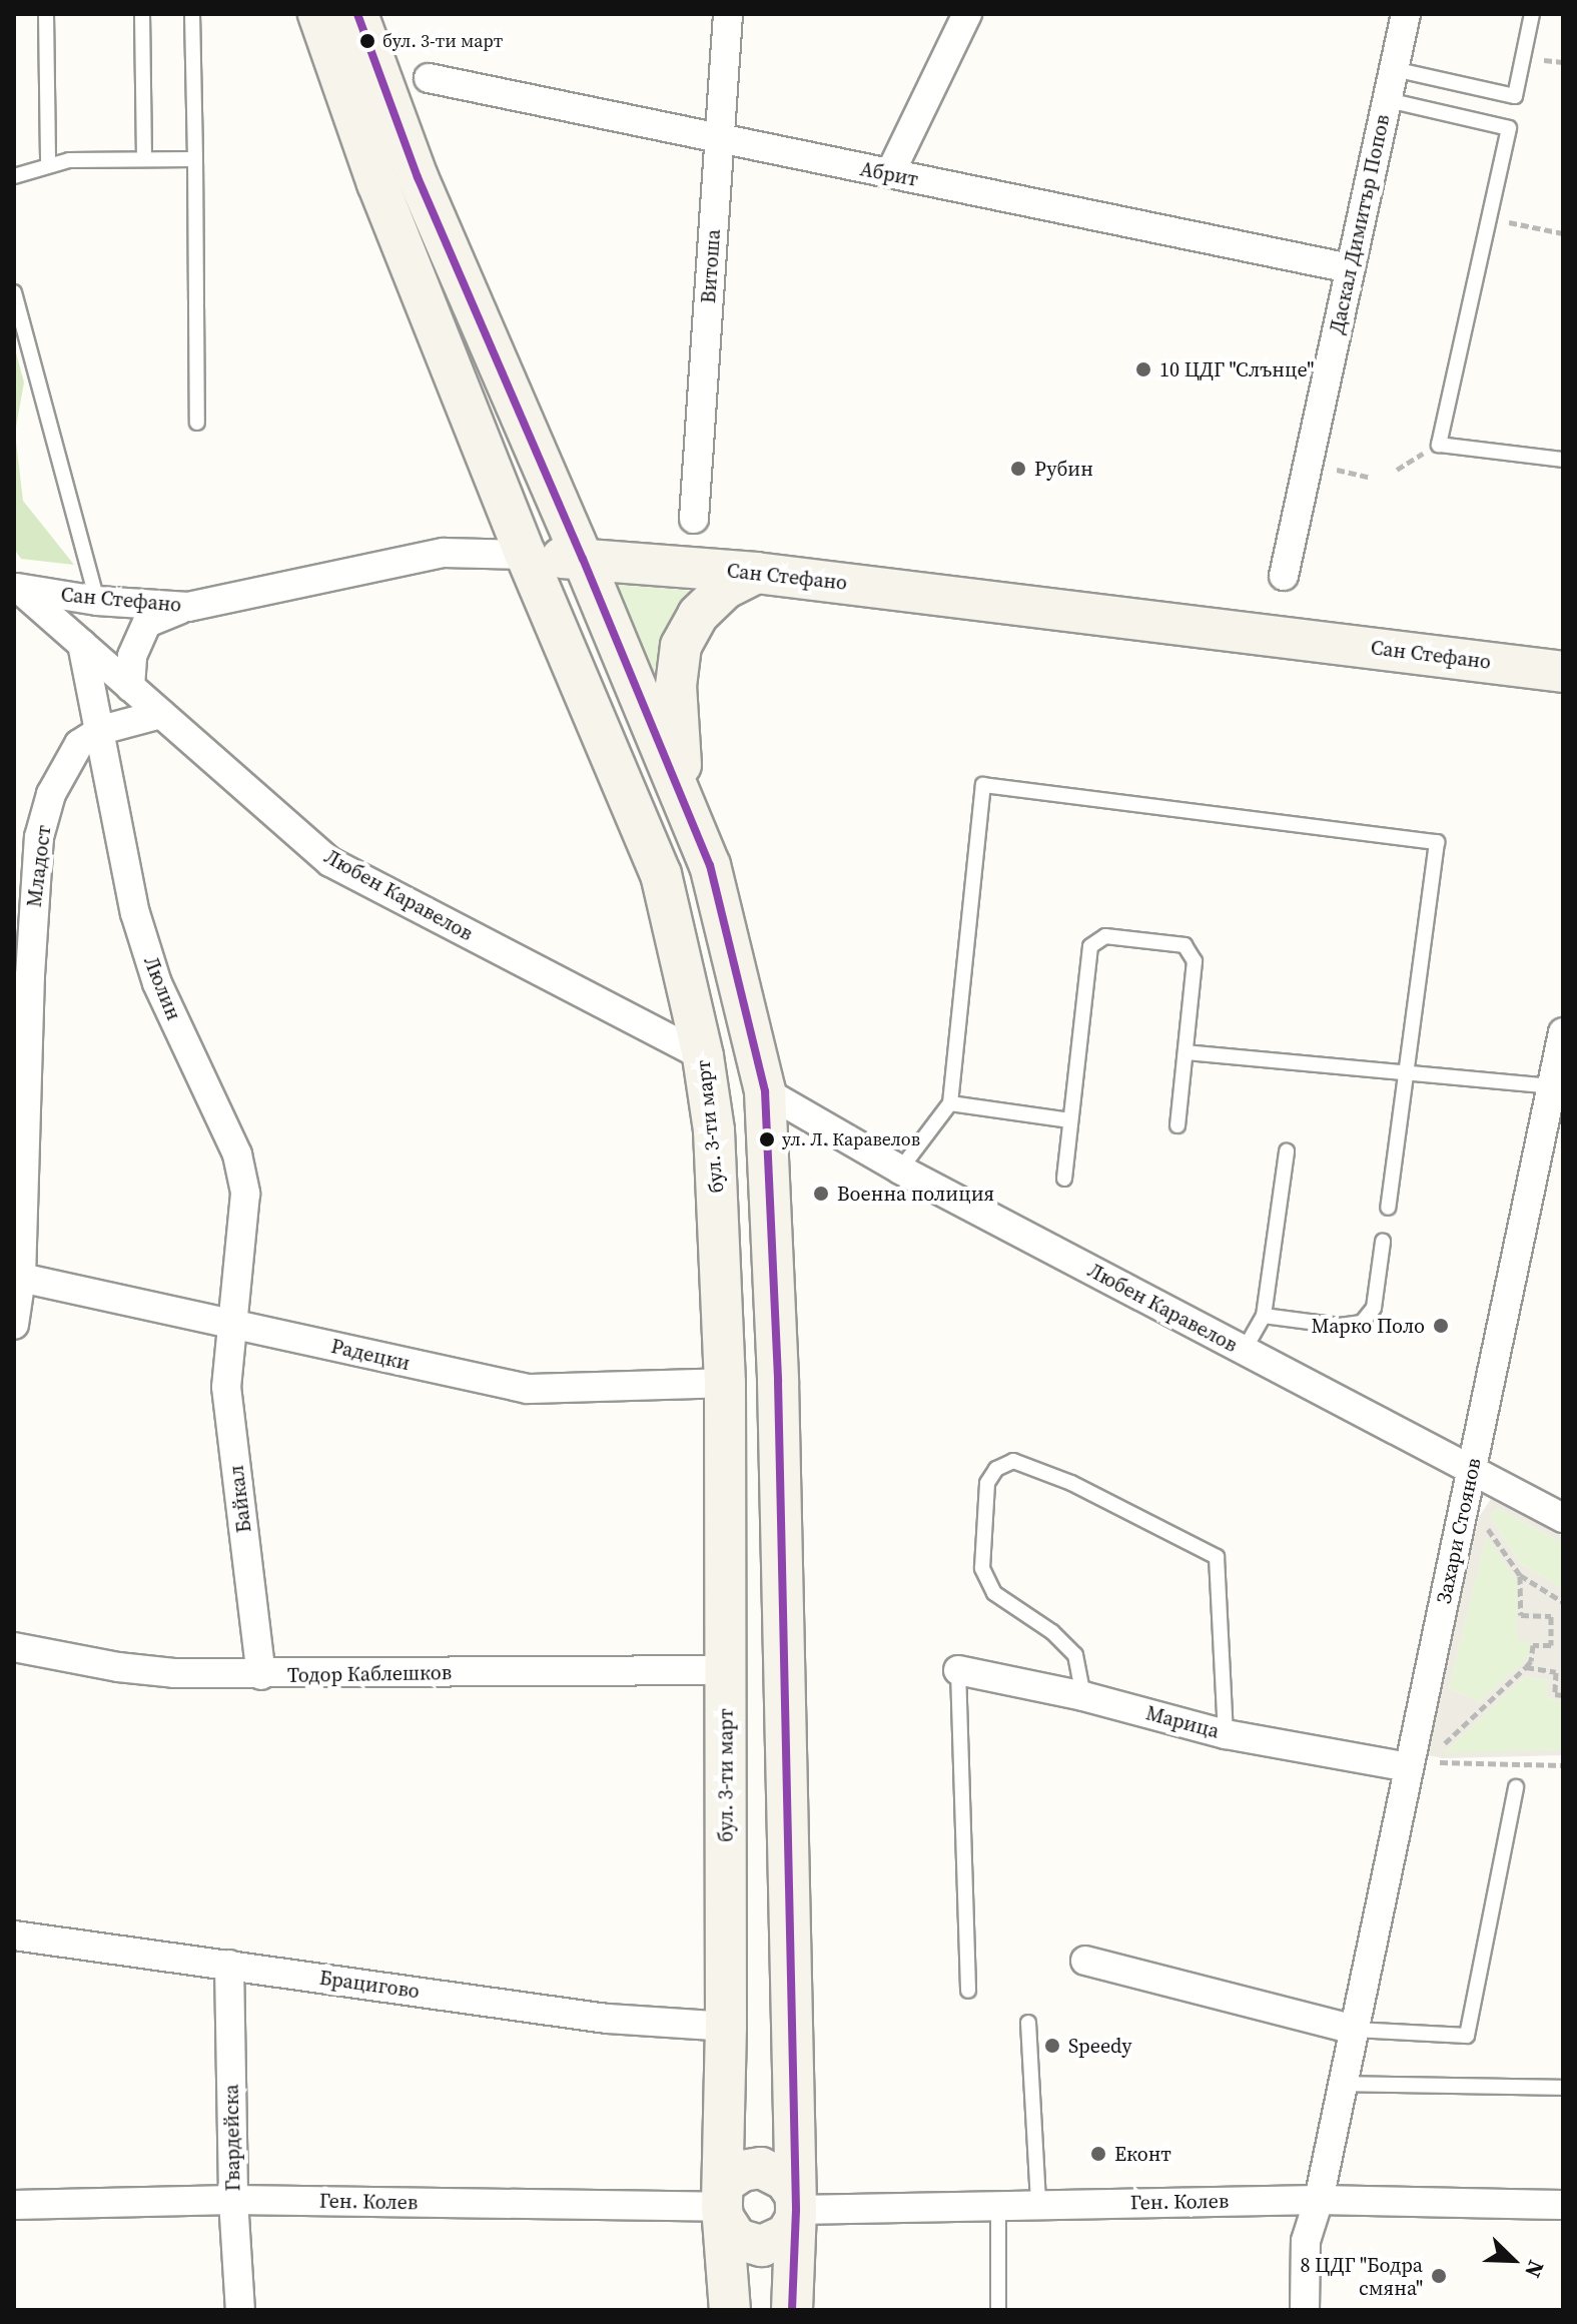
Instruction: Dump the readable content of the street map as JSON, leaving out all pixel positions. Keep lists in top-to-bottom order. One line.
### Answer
{"streets":{"main road":["Сан Стефано","бул. 3-ти март"],"street":["Абрит","Даскал Димитър Попов","Витоша","Младост","Любен Каравелов","Люлин","Радецки","Байкал","Захари Стоянов","Тодор Каблешков","Марица","Брацигово","Гвардейска","Ген. Колев"]},"crossings":[["Абрит","Даскал Димитър Попов"],["Абрит","Витоша"],["Сан Стефано","Любен Каравелов"],["Сан Стефано","бул. 3-ти март"],["Младост","Любен Каравелов"],["Младост","Люлин"],["Младост","Радецки"],["Любен Каравелов","Люлин"],["Любен Каравелов","бул. 3-ти март"],["Любен Каравелов","Захари Стоянов"],["Люлин","Радецки"],["Люлин","Байкал"],["бул. 3-ти март","Радецки"],["бул. 3-ти март","Тодор Каблешков"],["бул. 3-ти март","Брацигово"],["бул. 3-ти март","Ген. Колев"],["Радецки","Байкал"],["Байкал","Тодор Каблешков"],["Захари Стоянов","Марица"],["Захари Стоянов","Ген. Колев"],["Брацигово","Гвардейска"],["Гвардейска","Ген. Колев"]],"places":["бул. 3-ти март","10 ЦДГ \"Слънце\"","Рубин","ул. Л. Каравелов","Военна полиция","Марко Поло","Speedy","Еконт","8 ЦДГ \"Бодра смяна\""],"north":"bottom right"}
